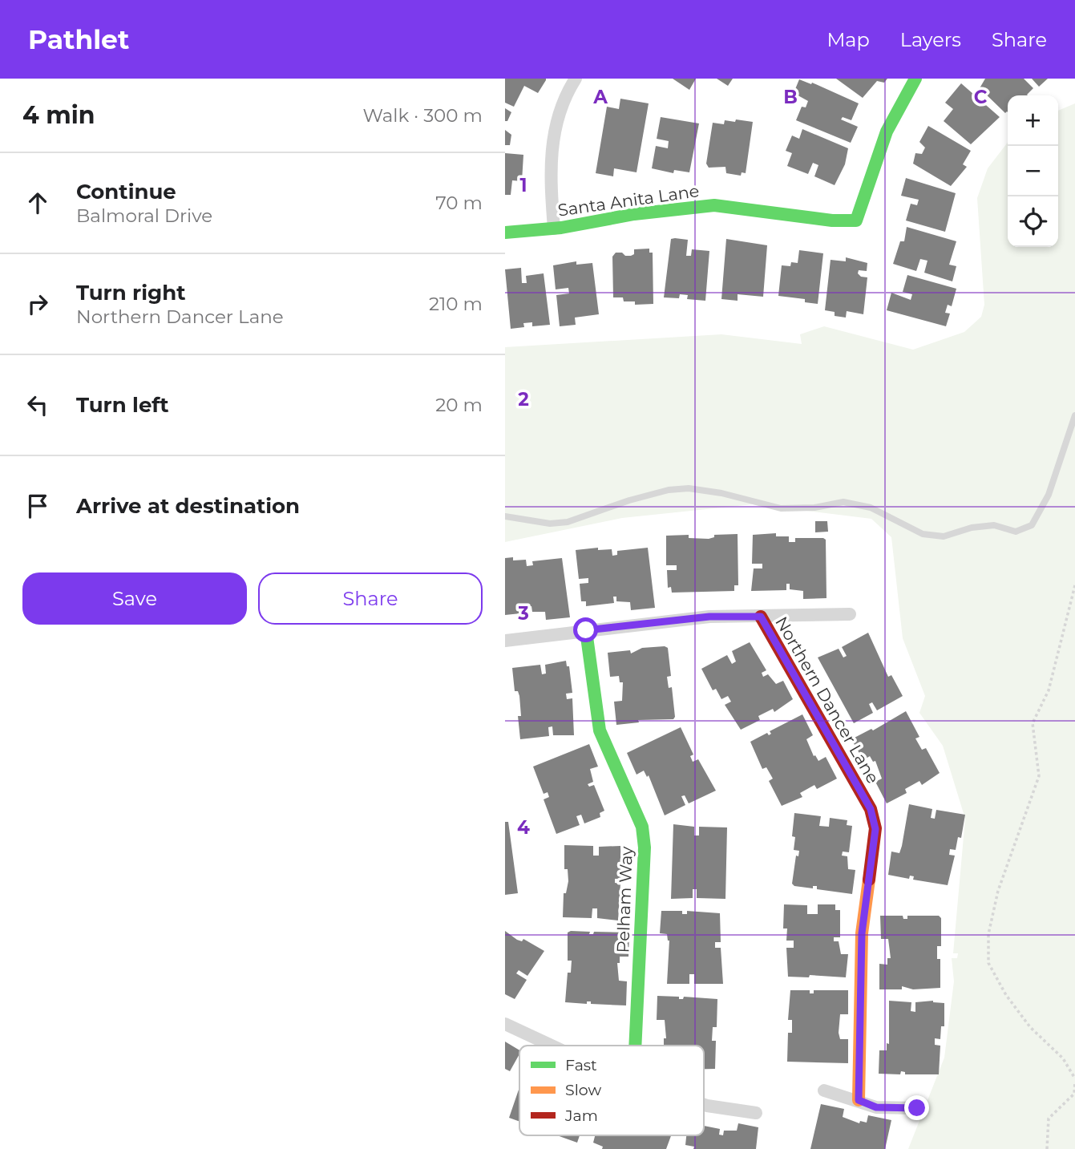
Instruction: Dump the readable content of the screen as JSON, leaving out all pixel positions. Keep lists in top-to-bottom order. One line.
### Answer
{"streets":{"street":["Santa Anita Lane","Northern Dancer Lane","Pelham Way"]},"legend":["Fast","Slow","Jam"],"page":{"header":"Pathlet","nav":["Map","Layers","Share"],"heading":["4 min","Walk · 300 m"],"map_buttons":["+","−"],"list":[["Continue","Balmoral Drive","70 m"],["Turn right","Northern Dancer Lane","210 m"],["Turn left","20 m"],"Arrive at destination"],"buttons":["Save","Share"]},"grid":{"columns":["A","B","C"],"rows":["1","2","3","4"]}}
